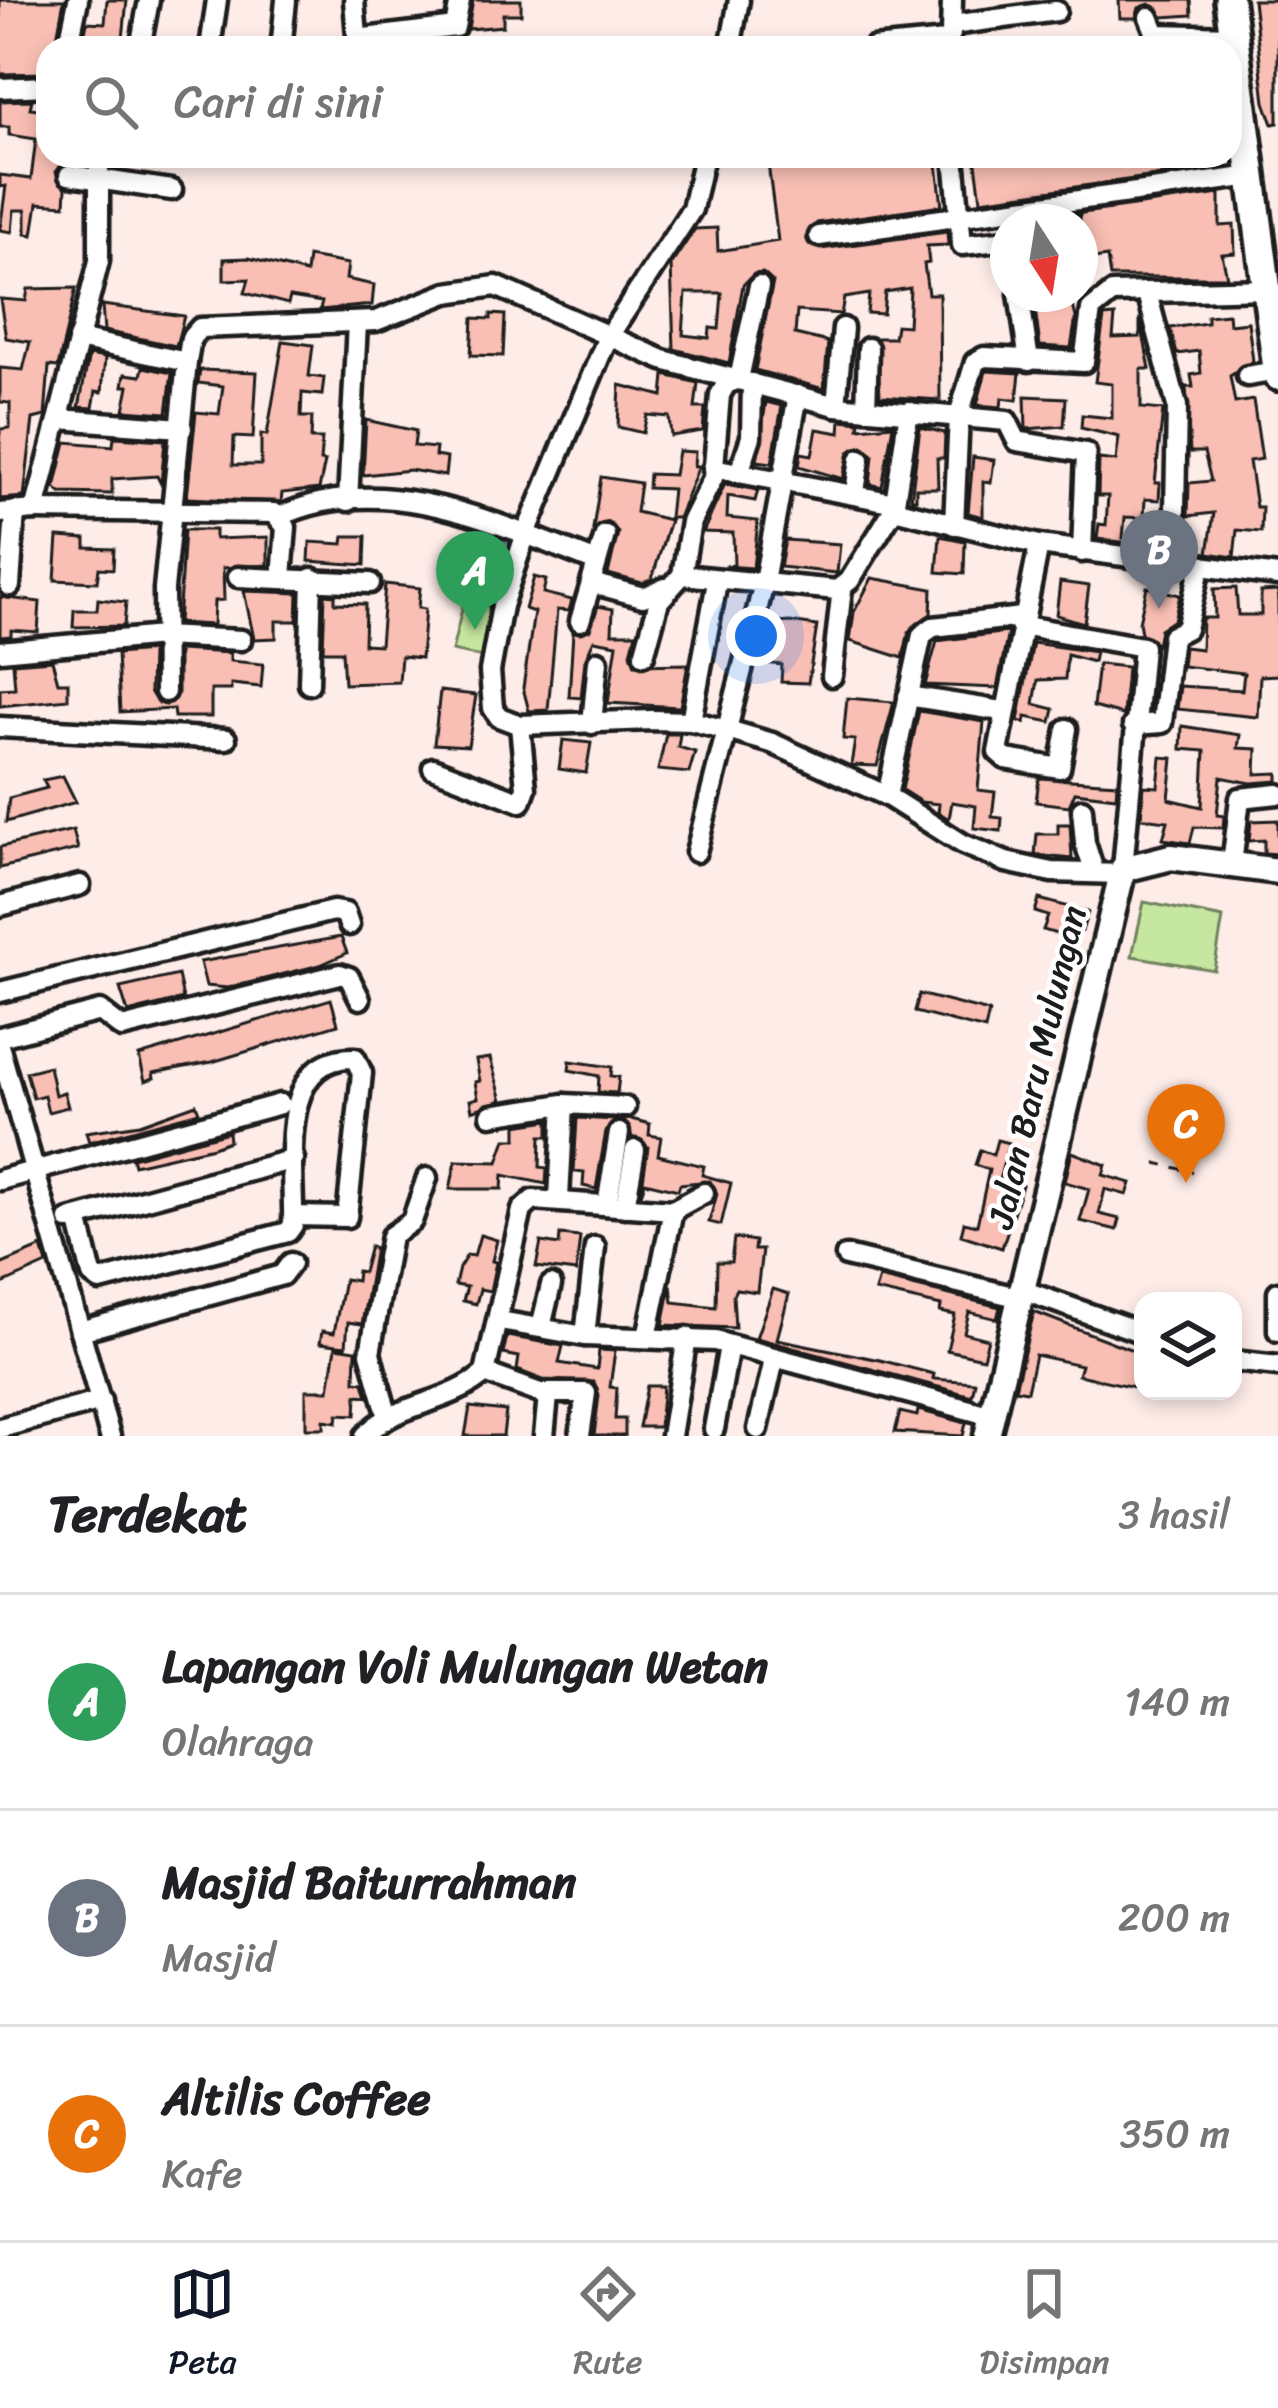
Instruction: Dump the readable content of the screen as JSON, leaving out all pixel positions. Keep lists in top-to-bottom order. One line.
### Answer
{"streets":{"main road":["Jalan Baru Mulungan"]},"north":"bottom","page":{"search":"Cari di sini","pins":["B","A","C"],"heading":["Terdekat","3 hasil"],"list":[{"mark":"A","name":"Lapangan Voli Mulungan Wetan","note":"Olahraga","value":"140 m"},{"mark":"B","name":"Masjid Baiturrahman","note":"Masjid","value":"200 m"},{"mark":"C","name":"Altilis Coffee","note":"Kafe","value":"350 m"}],"nav":["Peta","Rute","Disimpan"]}}
